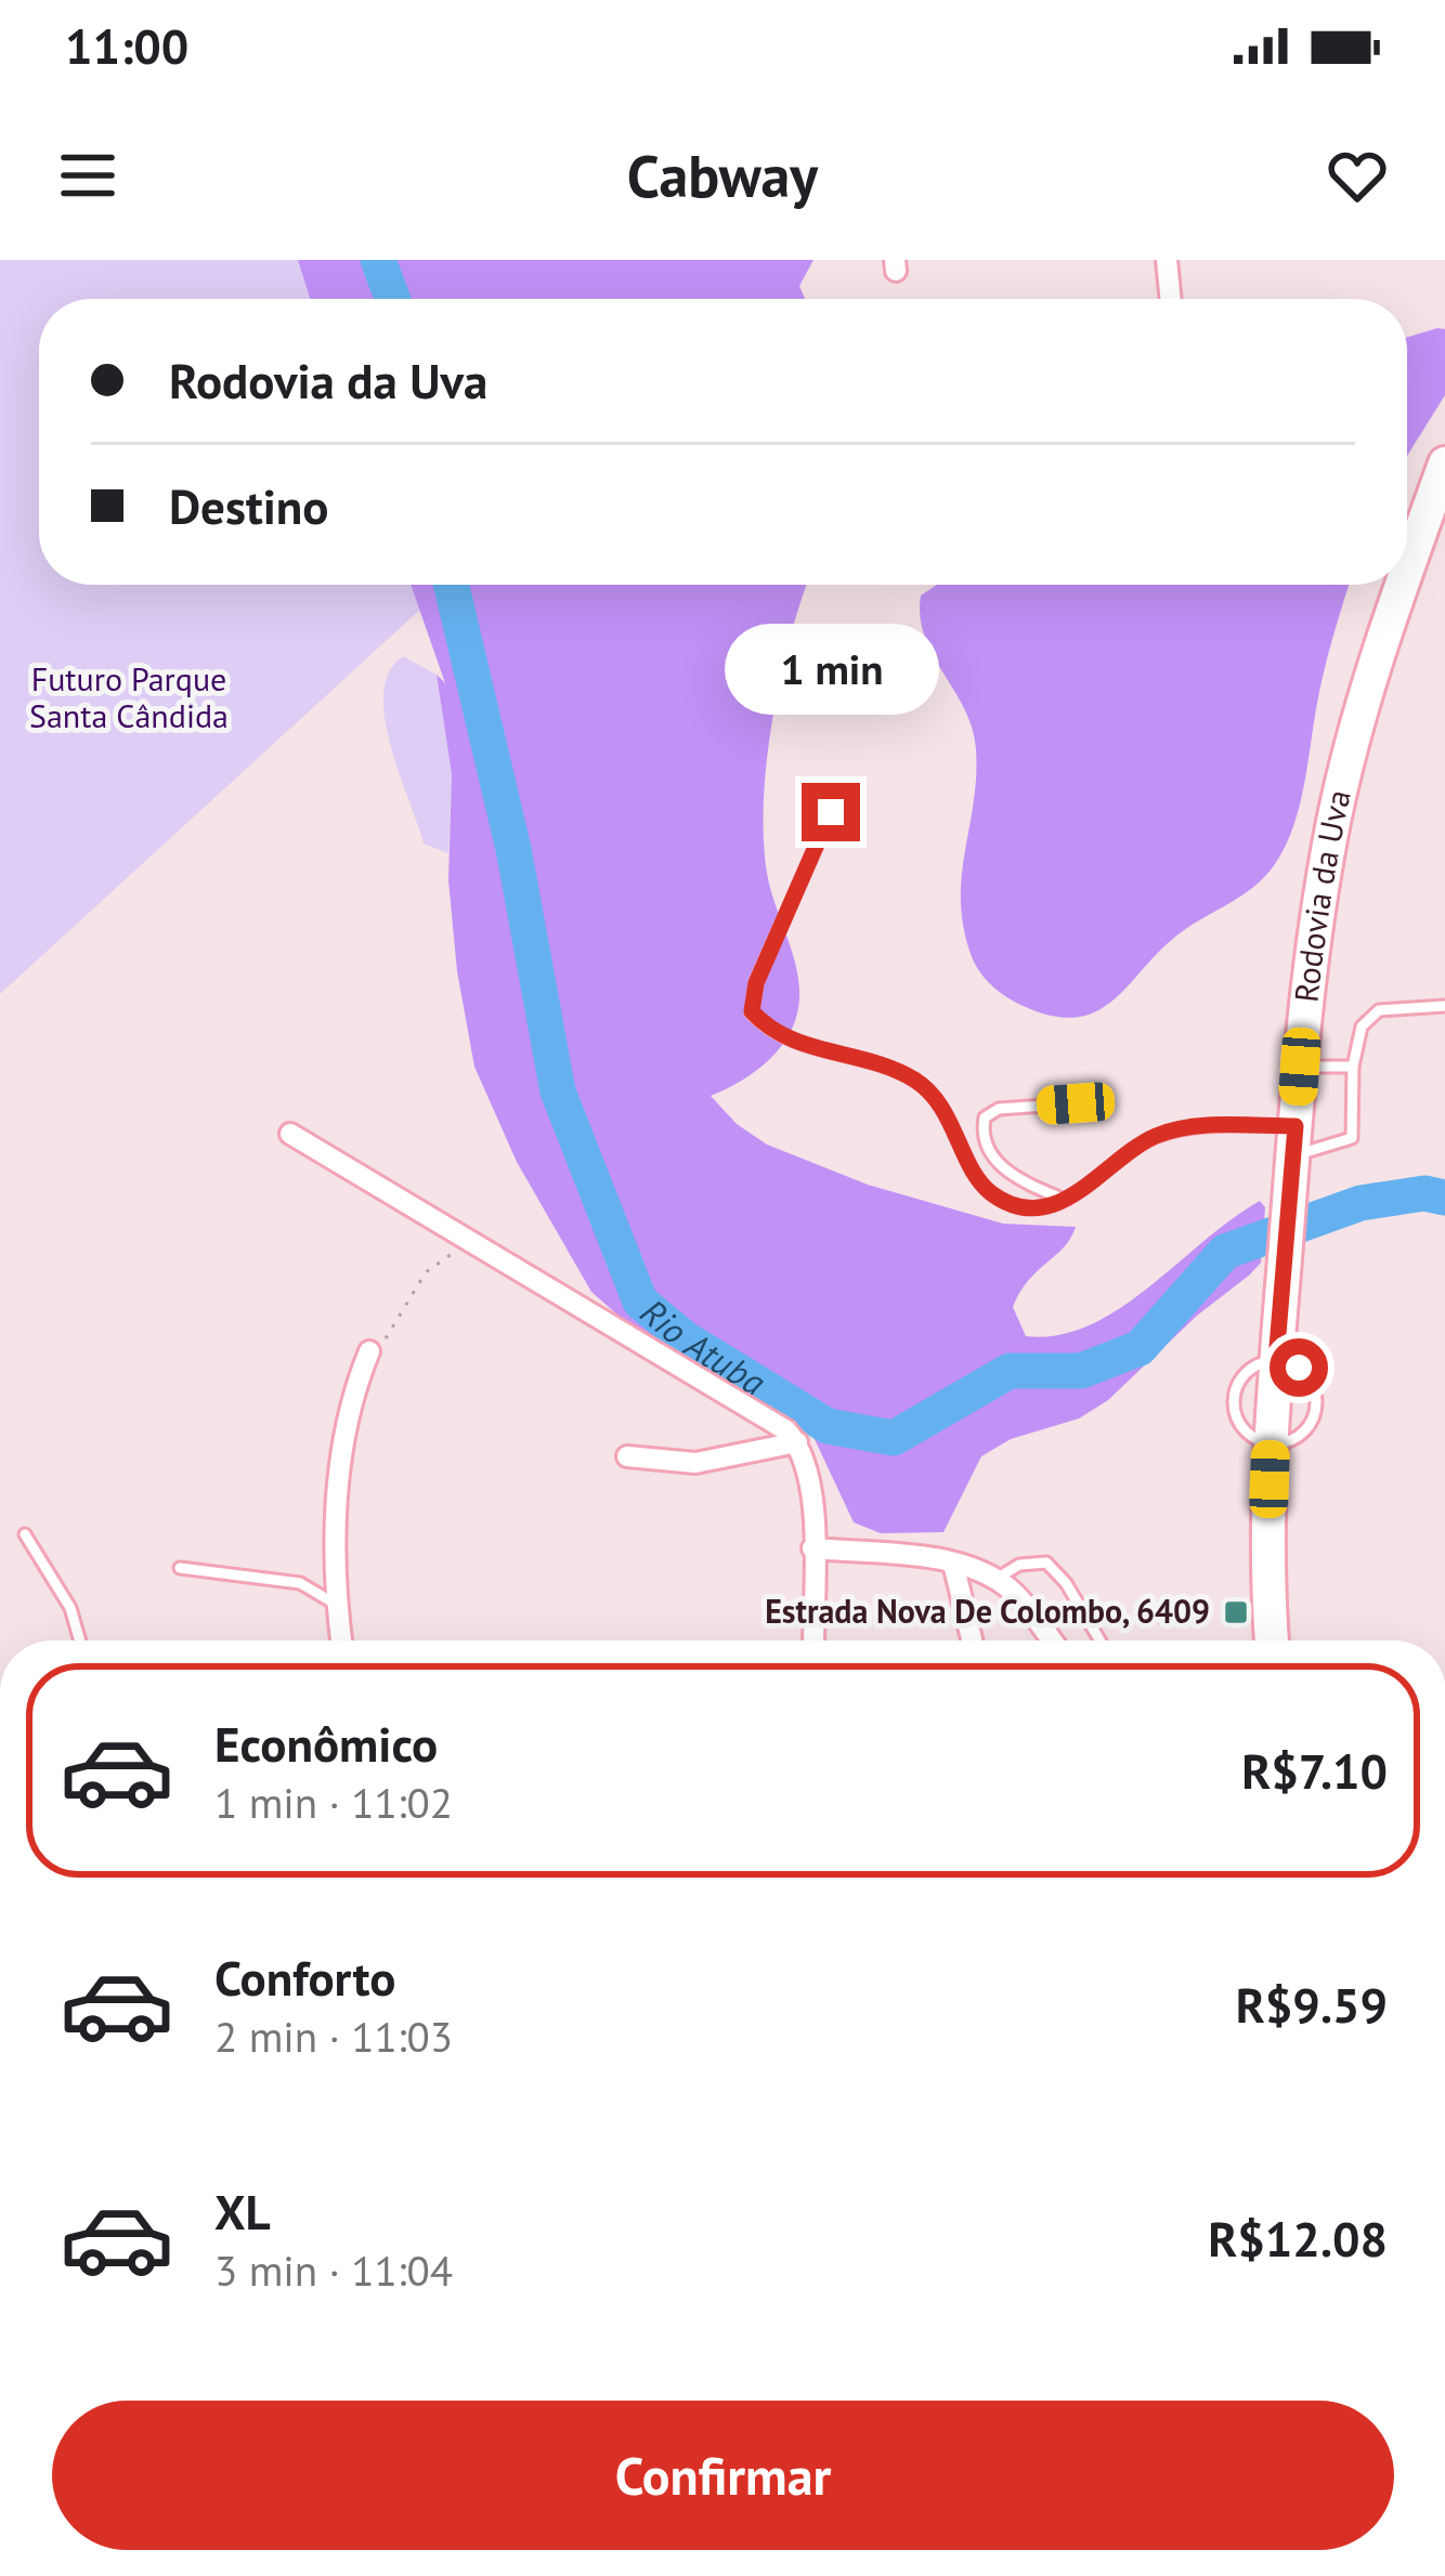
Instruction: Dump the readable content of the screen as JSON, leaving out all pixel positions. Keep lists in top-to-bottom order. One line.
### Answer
{"streets":{"highway":["Rodovia da Uva"]},"water":["Rio Atuba"],"parks":["Futuro Parque Santa Cândida"],"places":{"transit":["Estrada Nova De Colombo, 6409"]},"page":{"status":"11:00","header":"Cabway","banner":["Rodovia da Uva","Destino"],"bubble":"1 min","list":[{"name":"Econômico","note":"1 min · 11:02","value":"R$7.10"},{"name":"Conforto","note":"2 min · 11:03","value":"R$9.59"},{"name":"XL","note":"3 min · 11:04","value":"R$12.08"}],"buttons":"Confirmar"}}
